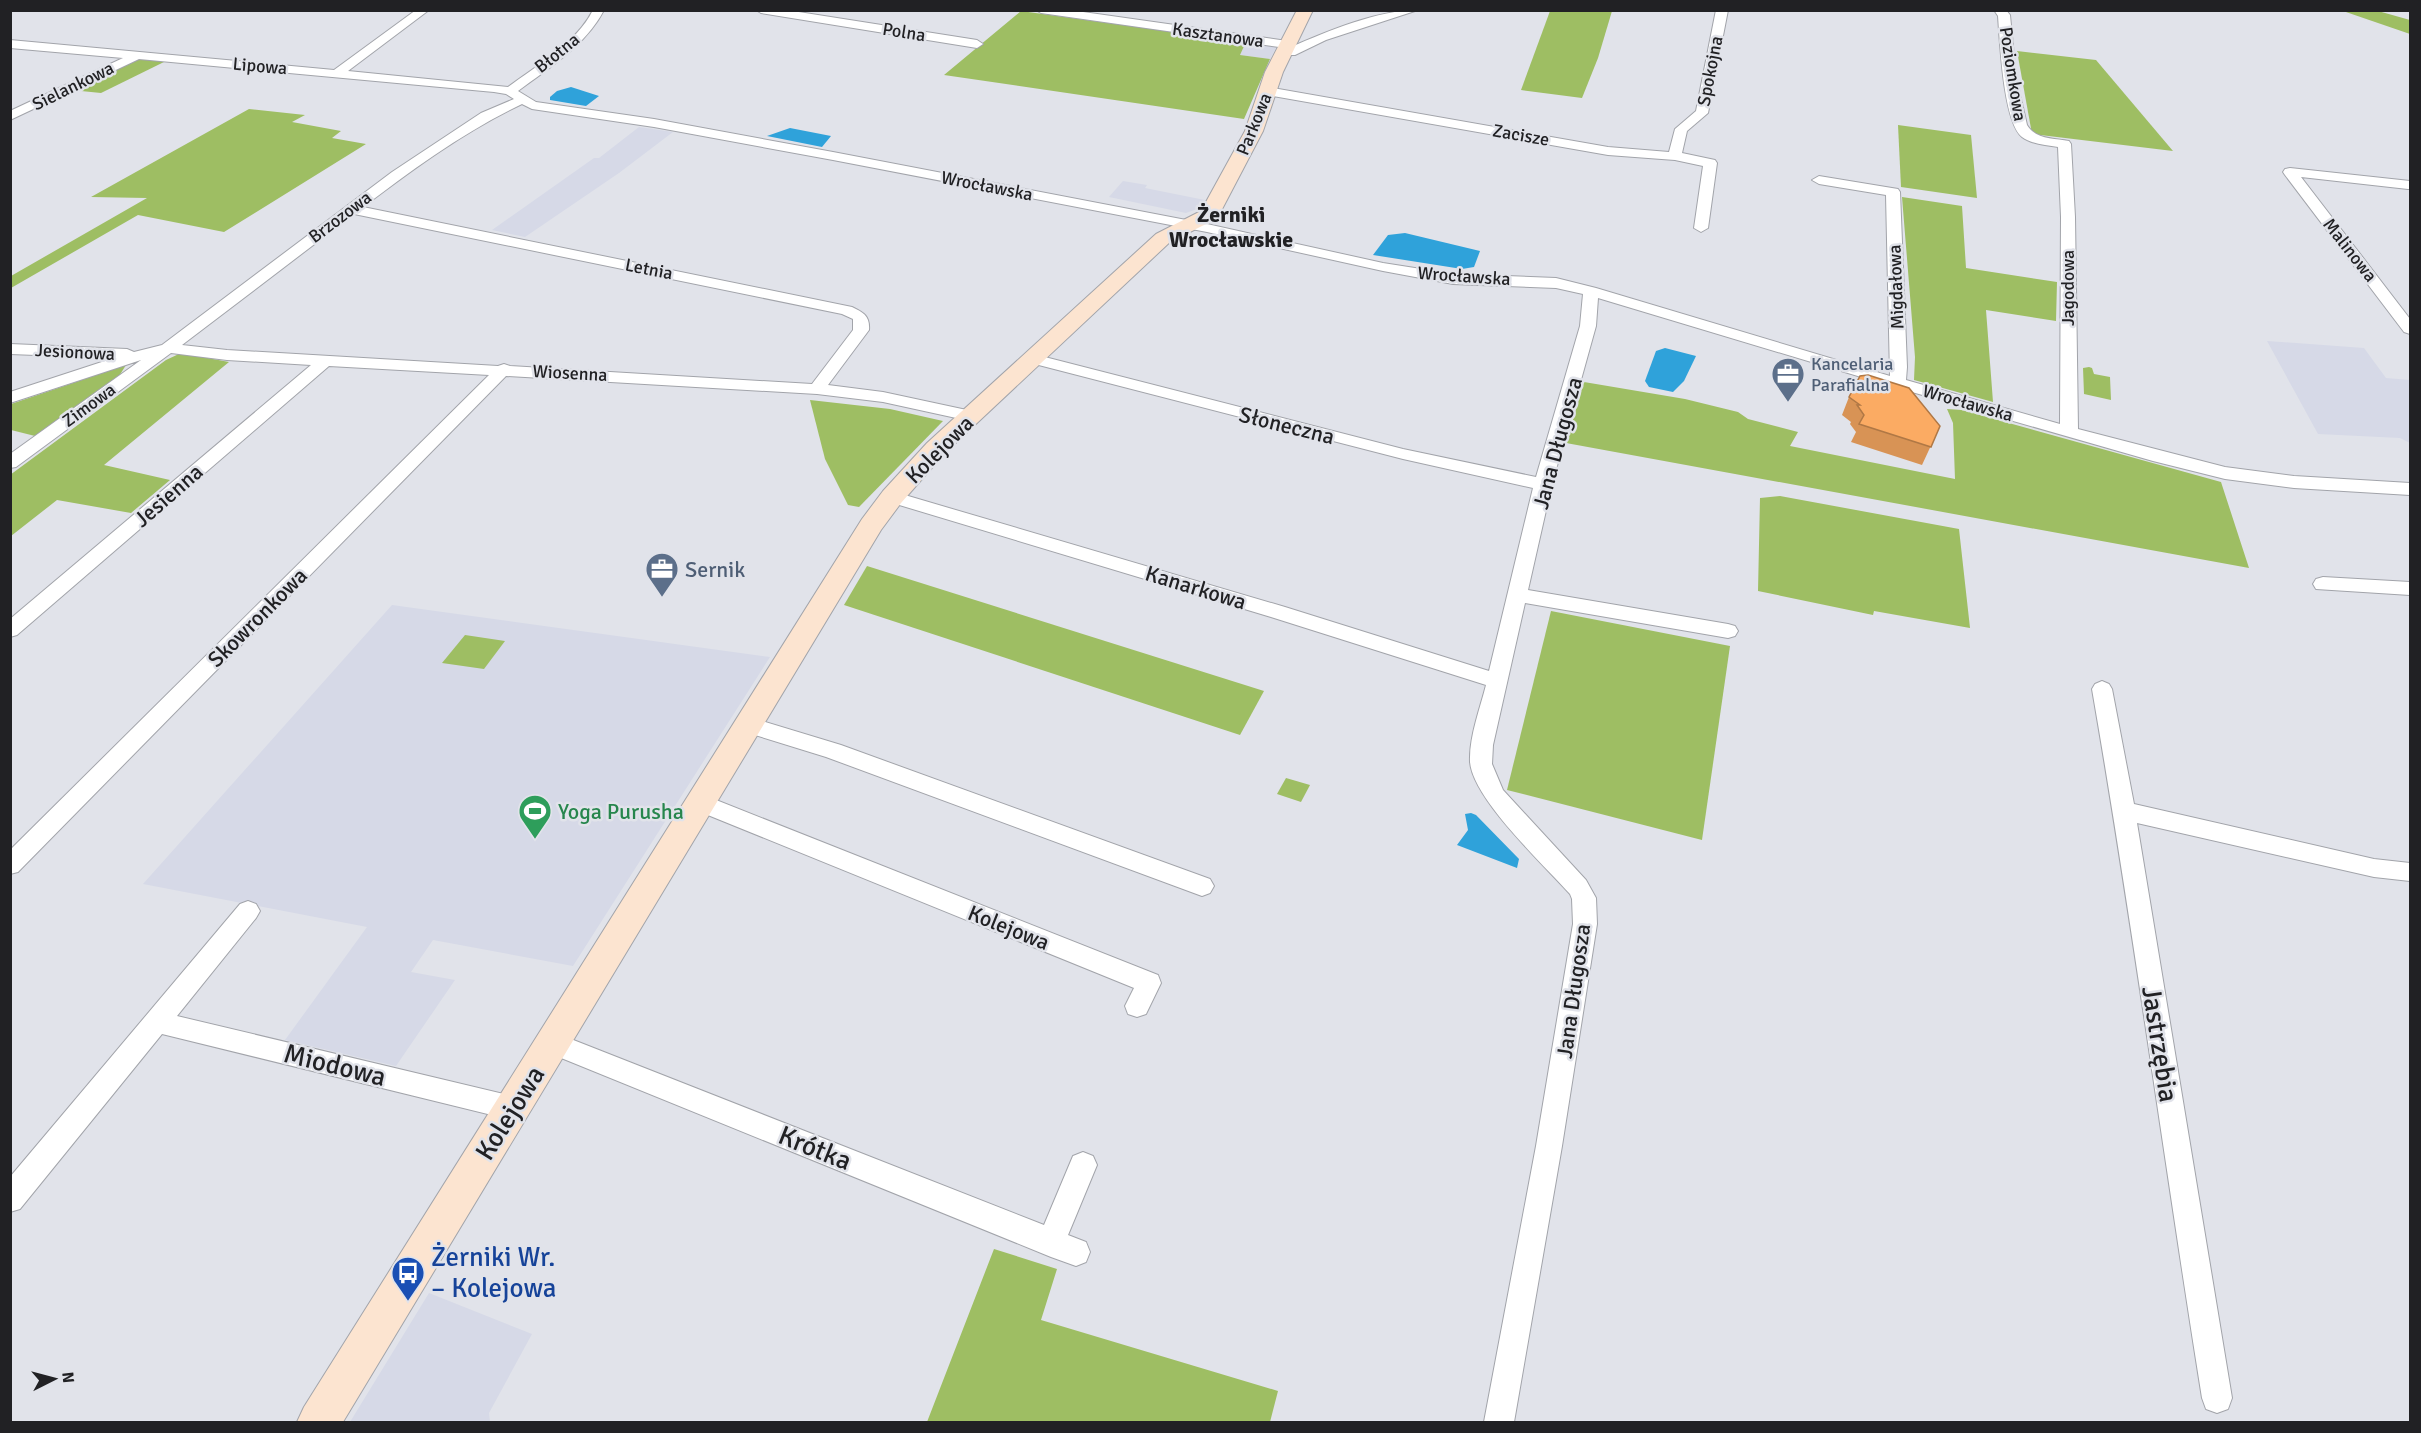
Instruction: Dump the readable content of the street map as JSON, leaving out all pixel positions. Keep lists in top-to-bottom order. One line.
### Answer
{"streets":{"street":["Polna","Kasztanowa","Błotna","Lipowa","Spokojna","Poziomkowa","Sielankowa","Parkowa","Zacisze","Wrocławska","Brzozowa","Malinowa","Letnia","Migdałowa","Jagodowa","Jesionowa","Wiosenna","Zimowa","Słoneczna","Jana Długosza","Kolejowa","Jesienna","Kanarkowa","Skowronkowa","Jastrzębia","Miodowa","Krótka"]},"crossings":[["Kasztanowa","Parkowa"],["Błotna","Lipowa"],["Błotna","Wrocławska"],["Błotna","Brzozowa"],["Lipowa","Sielankowa"],["Lipowa","Wrocławska"],["Lipowa","Brzozowa"],["Spokojna","Zacisze"],["Poziomkowa","Jagodowa"],["Parkowa","Zacisze"],["Parkowa","Wrocławska"],["Parkowa","Kolejowa"],["Wrocławska","Brzozowa"],["Wrocławska","Migdałowa"],["Wrocławska","Jagodowa"],["Wrocławska","Jana Długosza"],["Wrocławska","Kolejowa"],["Brzozowa","Letnia"],["Brzozowa","Wiosenna"],["Brzozowa","Zimowa"],["Letnia","Wiosenna"],["Wiosenna","Zimowa"],["Wiosenna","Kolejowa"],["Wiosenna","Jesienna"],["Wiosenna","Skowronkowa"],["Słoneczna","Jana Długosza"],["Słoneczna","Kolejowa"],["Jana Długosza","Kanarkowa"],["Kolejowa","Kanarkowa"],["Kolejowa","Miodowa"],["Kolejowa","Krótka"]],"districts":["Żerniki Wrocławskie"],"places":{"office":["Kancelaria Parafialna","Sernik"],"sports":["Yoga Purusha"],"bus stop":["Żerniki Wr. – Kolejowa"]},"north":"right"}
